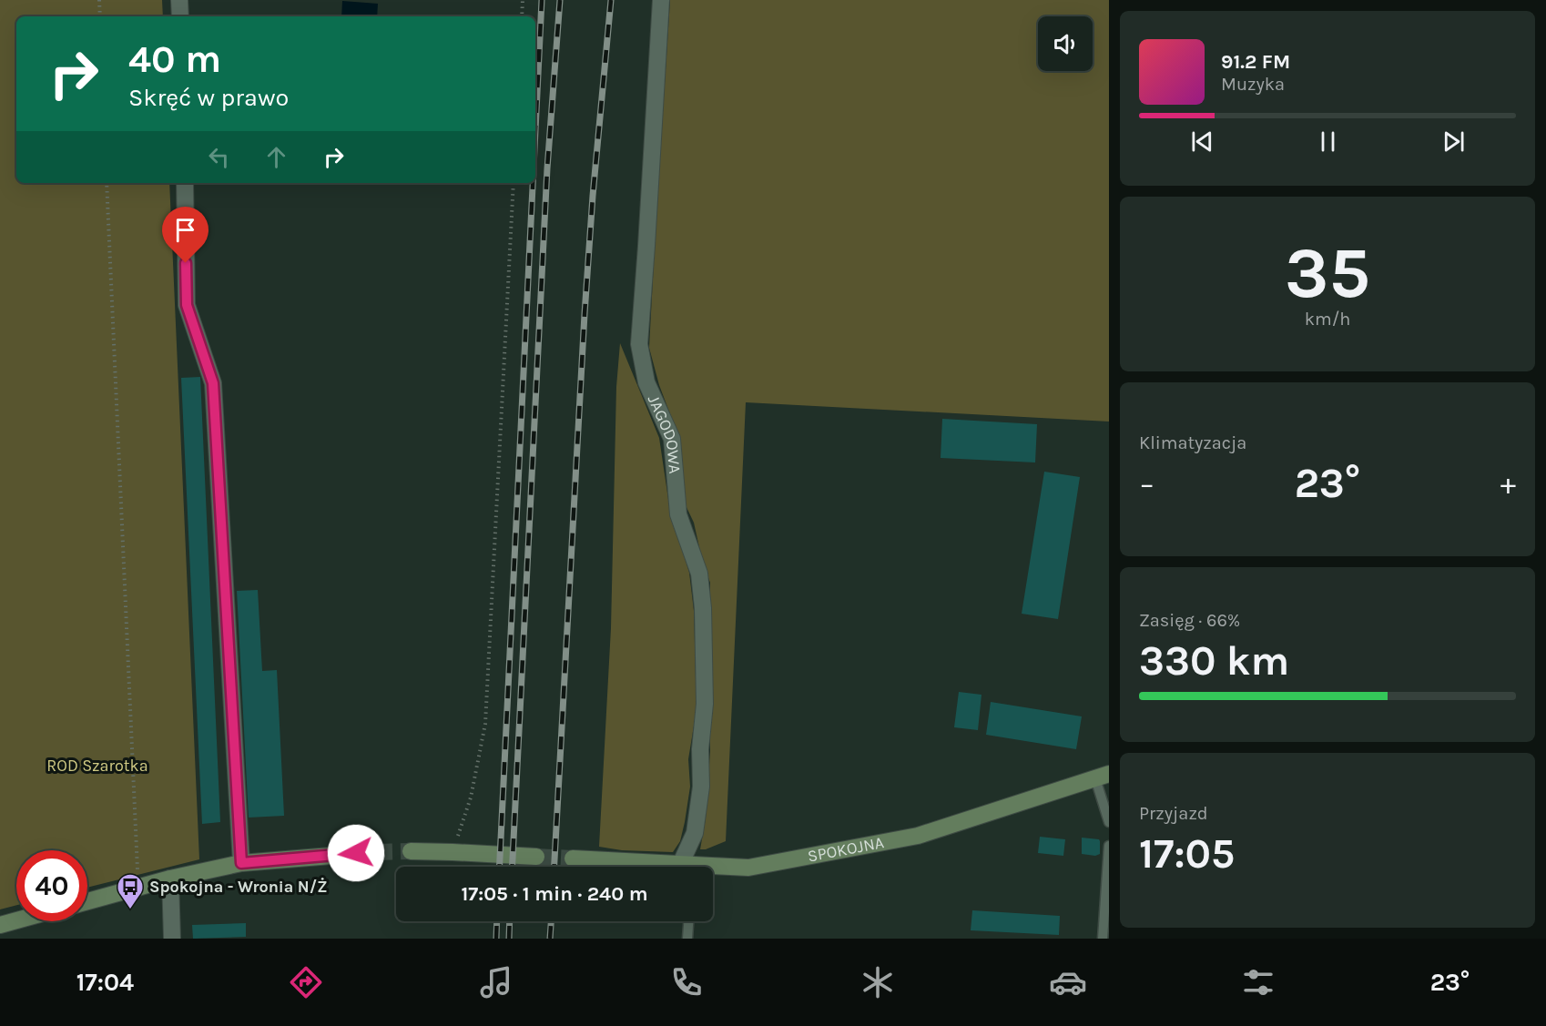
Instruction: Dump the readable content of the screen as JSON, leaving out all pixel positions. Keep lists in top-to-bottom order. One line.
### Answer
{"streets":{"street":["JAGODOWA","SPOKOJNA"]},"parks":["ROD Szarotka"],"places":{"bus stop":["Spokojna - Wronia N/Ż"]},"page":{"turn":["40 m","Skręć w prawo"],"song":["91.2 FM","Muzyka"],"tile":[["35","km/h"],"Klimatyzacja",["Zasięg · 66%","330 km"],["Przyjazd","17:05"]],"heat":["−","23°","+"],"limit":"40","trip":"17:05 · 1 min · 240 m","tabs":["17:04","23°"]}}
